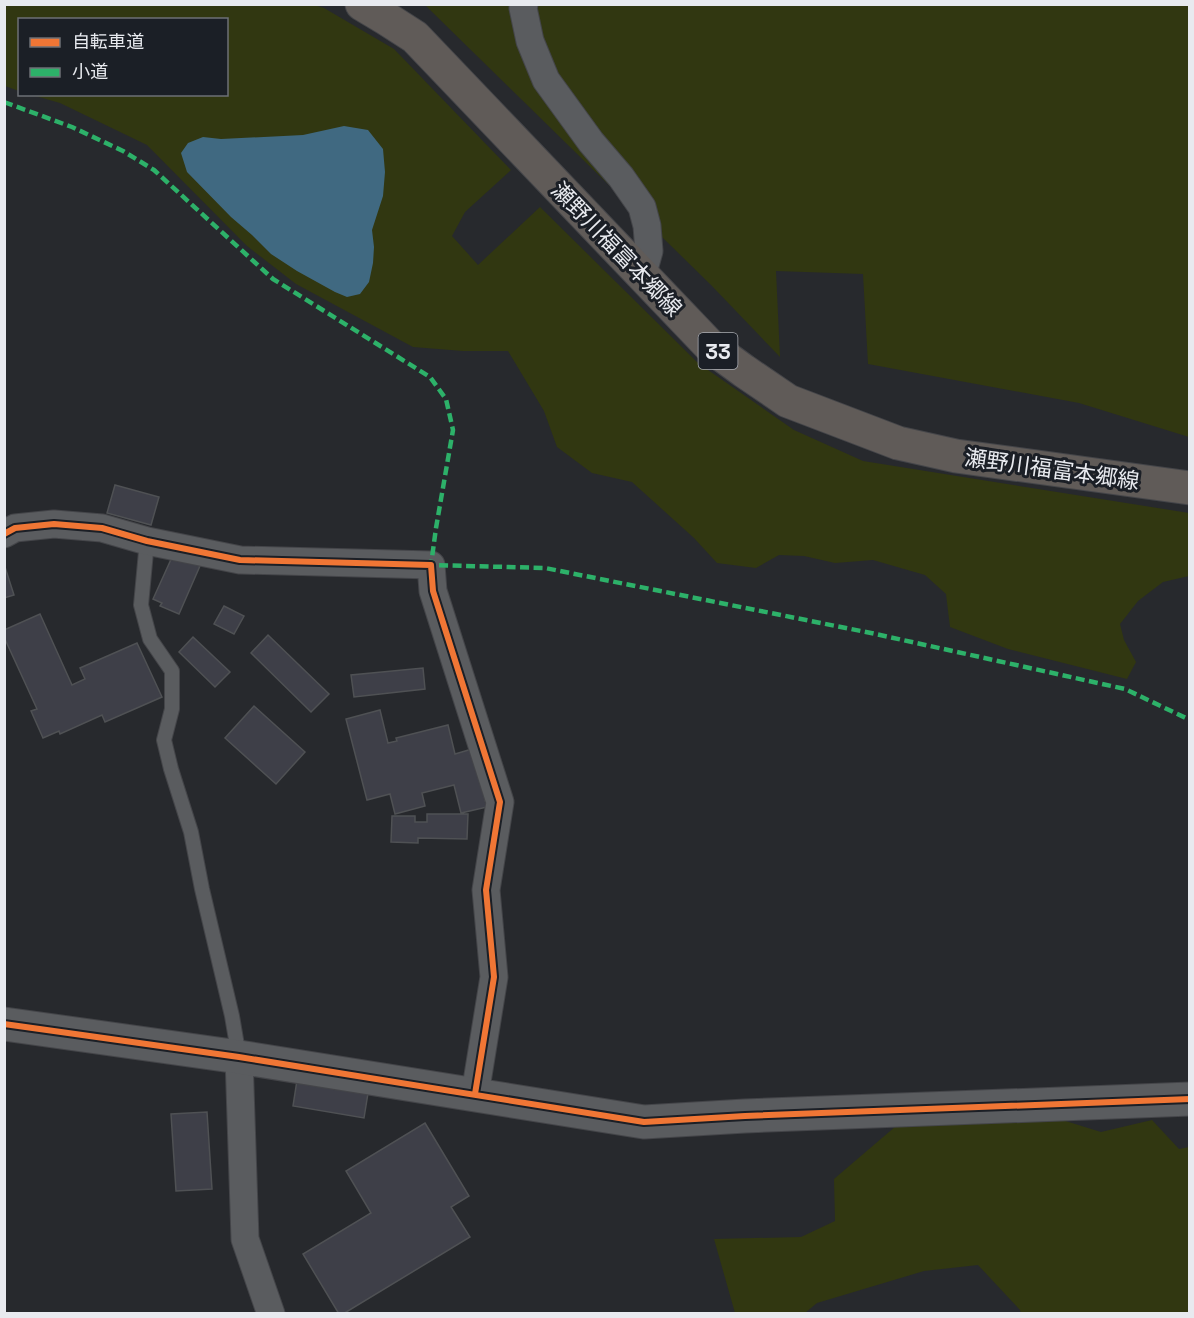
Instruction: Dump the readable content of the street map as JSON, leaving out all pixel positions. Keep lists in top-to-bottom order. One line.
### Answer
{"streets":{"main road":["瀬野川福富本郷線","33"]},"legend":["自転車道","小道"]}
